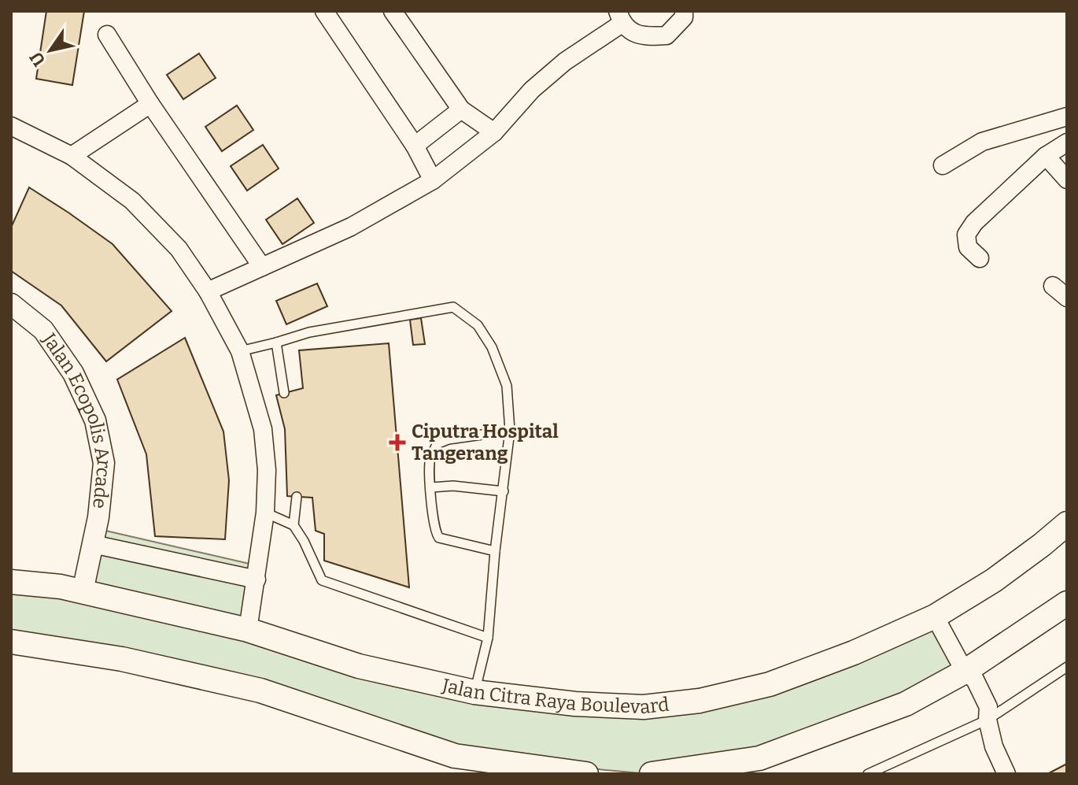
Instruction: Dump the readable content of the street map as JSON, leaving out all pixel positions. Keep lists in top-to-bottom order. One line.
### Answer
{"streets":{"main road":["Jalan Citra Raya Boulevard"],"street":["Jalan Ecopolis Arcade"]},"crossings":[["Jalan Ecopolis Arcade","Jalan Citra Raya Boulevard"]],"places":{"health":["Ciputra Hospital Tangerang"]},"north":"bottom left"}
